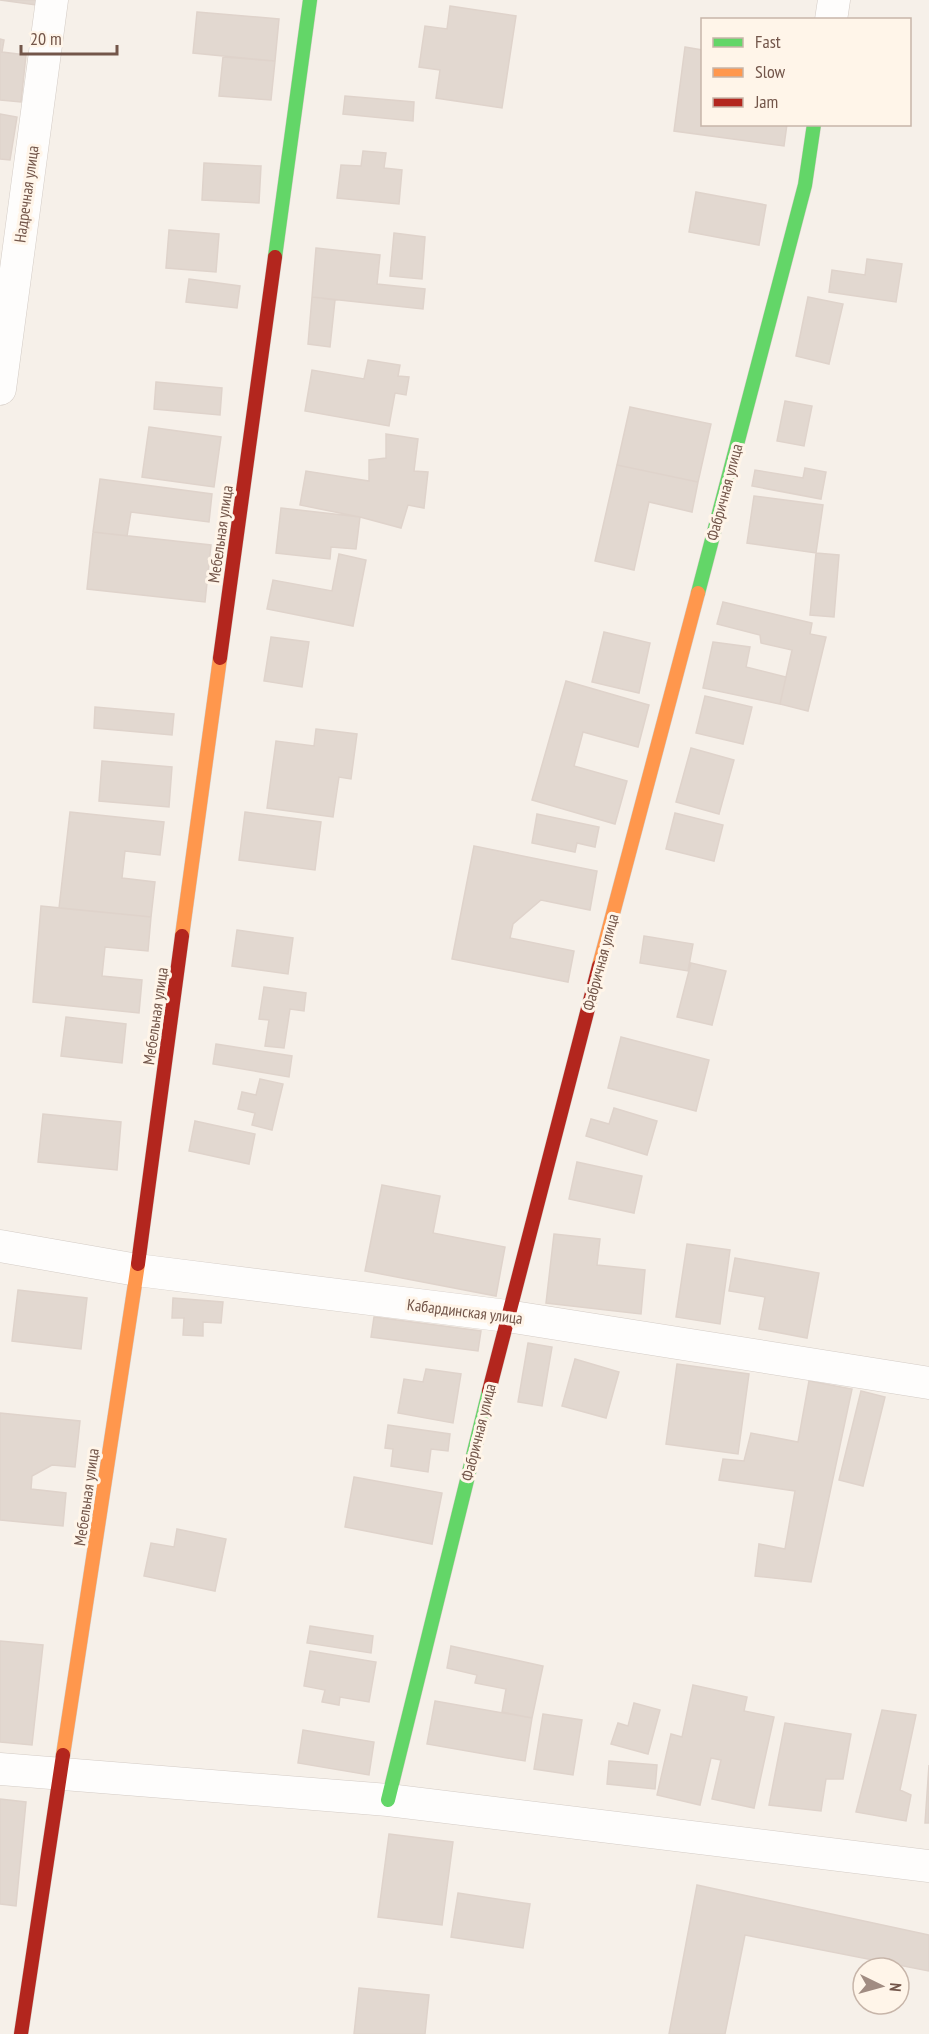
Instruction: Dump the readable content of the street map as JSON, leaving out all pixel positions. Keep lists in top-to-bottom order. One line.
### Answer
{"streets":{"street":["Надречная улица","Фабричная улица","Мебельная улица","Кабардинская улица"]},"crossings":[["Фабричная улица","Кабардинская улица"],["Мебельная улица","Кабардинская улица"]],"legend":["Fast","Slow","Jam"],"scale_bar":"20 m","north":"right"}
